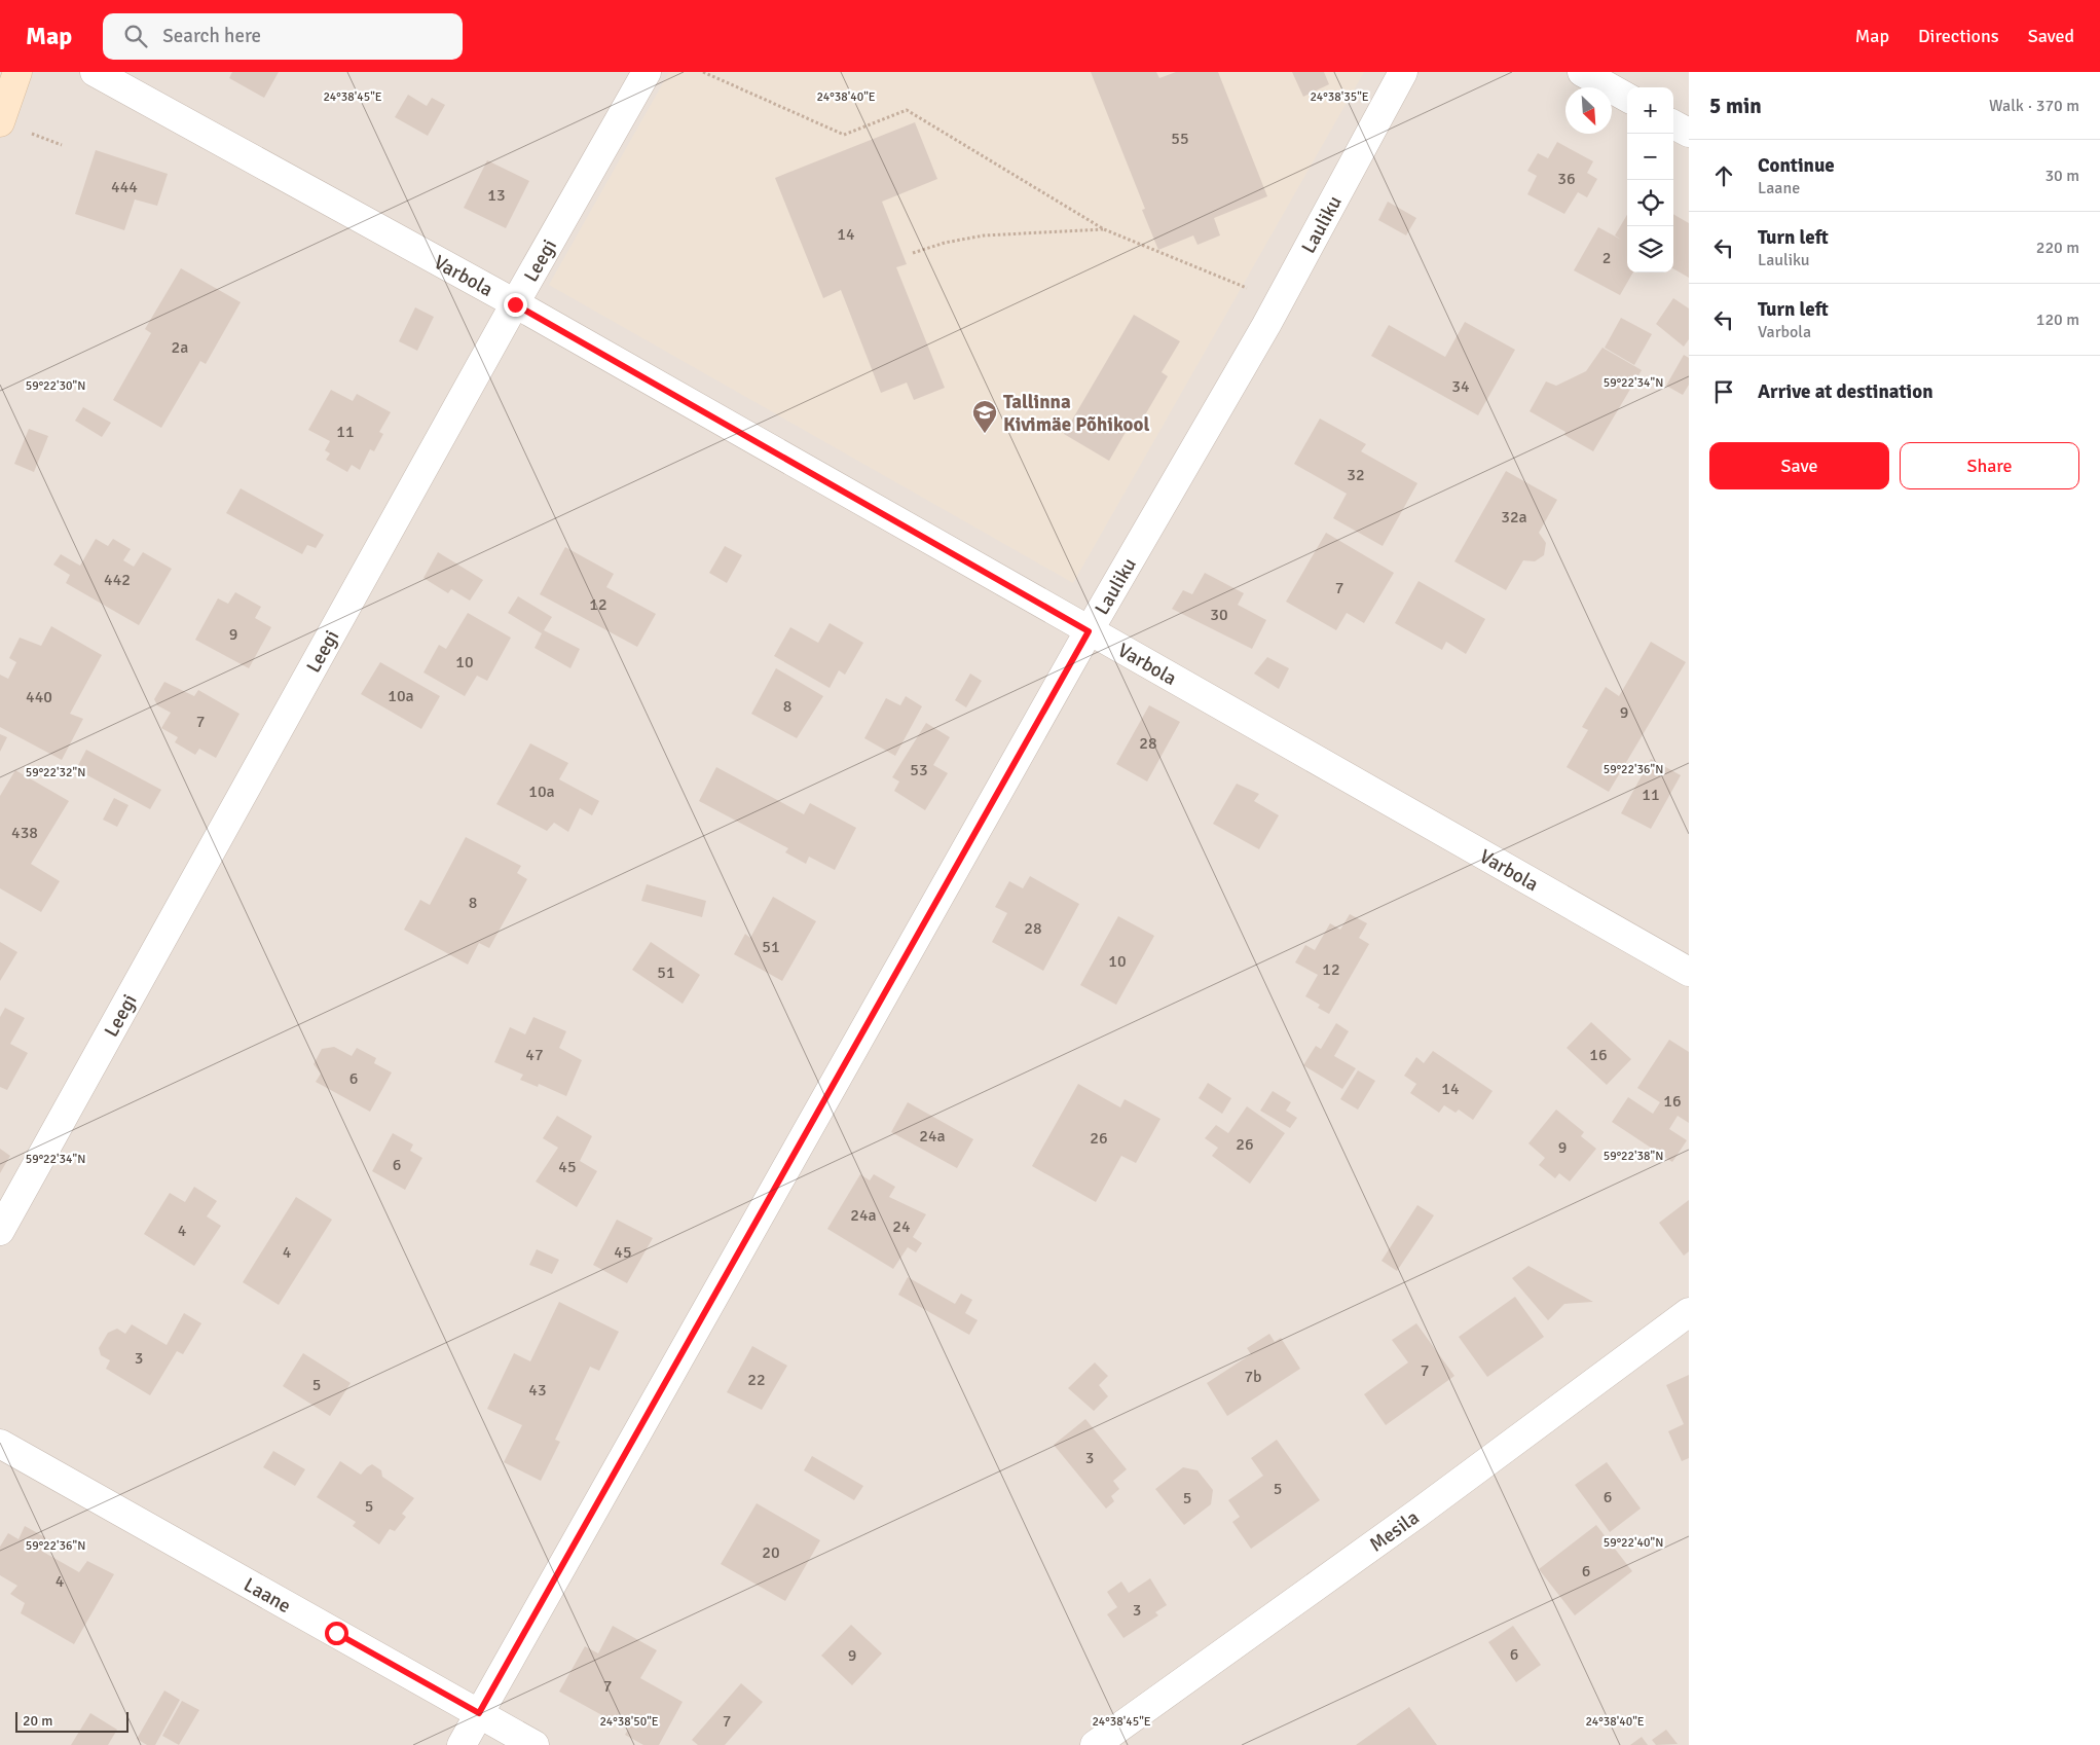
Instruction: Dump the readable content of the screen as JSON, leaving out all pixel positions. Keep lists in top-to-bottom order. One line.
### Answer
{"streets":{"street":["Lauliku","Leegi","Varbola","Mesila","Laane"]},"crossings":[["Lauliku","Varbola"],["Lauliku","Laane"],["Leegi","Varbola"]],"places":{"school or university":["Tallinna Kivimäe Põhikool"]},"house_numbers":["55","36","444","13","14","2","2a","34","11","32","32a","442","7","12","30","9","10","10a","440","8","9","7","28","53","10a","11","438","8","28","51","10","12","51","47","16","6","14","16","24a","26","26","9","6","45","24a","24","4","4","45","3","7","7b","22","5","43","3","5","6","5","5","20","6","4","3","6","9","7","7"],"scale_bar":"20 m","north":"bottom right","page":{"header":"Map","search":"Search here","nav":["Map","Directions","Saved"],"heading":["5 min","Walk · 370 m"],"map_buttons":["+","−"],"list":[["Continue","Laane","30 m"],["Turn left","Lauliku","220 m"],["Turn left","Varbola","120 m"],"Arrive at destination"],"buttons":["Save","Share"],"scale":"20 m"},"coordinates":["24°38'45\"E","24°38'40\"E","24°38'35\"E","59°22'34\"N","59°22'30\"N","59°22'36\"N","59°22'32\"N","59°22'38\"N","59°22'40\"N","24°38'50\"E"]}
